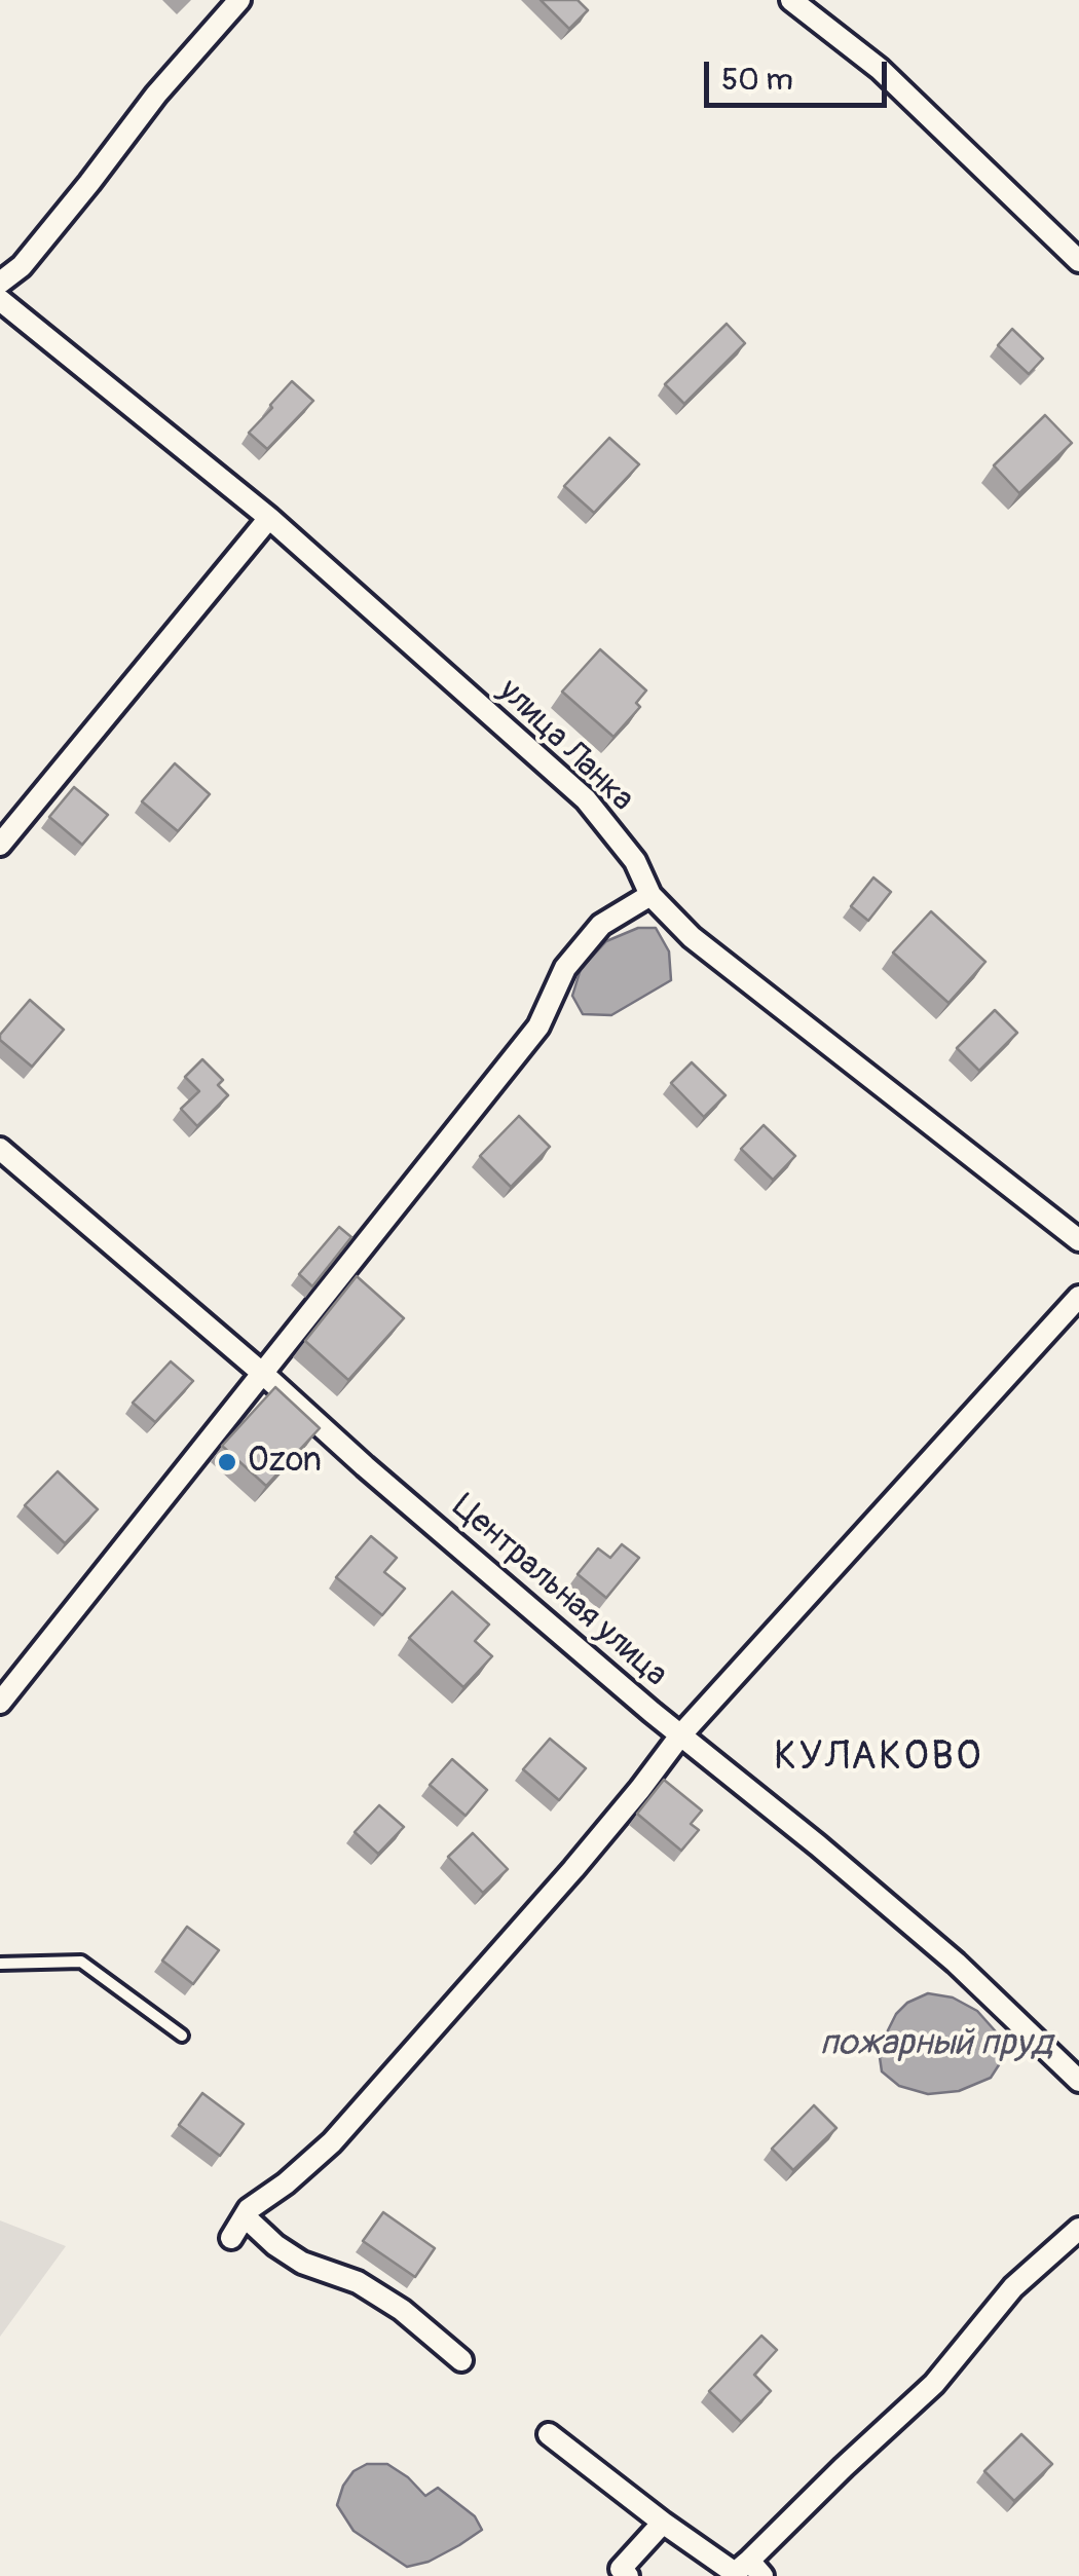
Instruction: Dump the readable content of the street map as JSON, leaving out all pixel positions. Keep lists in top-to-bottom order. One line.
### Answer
{"streets":{"street":["улица Ланка","Центральная улица"]},"districts":["КУЛАКОВО"],"water":["пожарный пруд"],"places":["Ozon"],"scale_bar":"50 m"}
